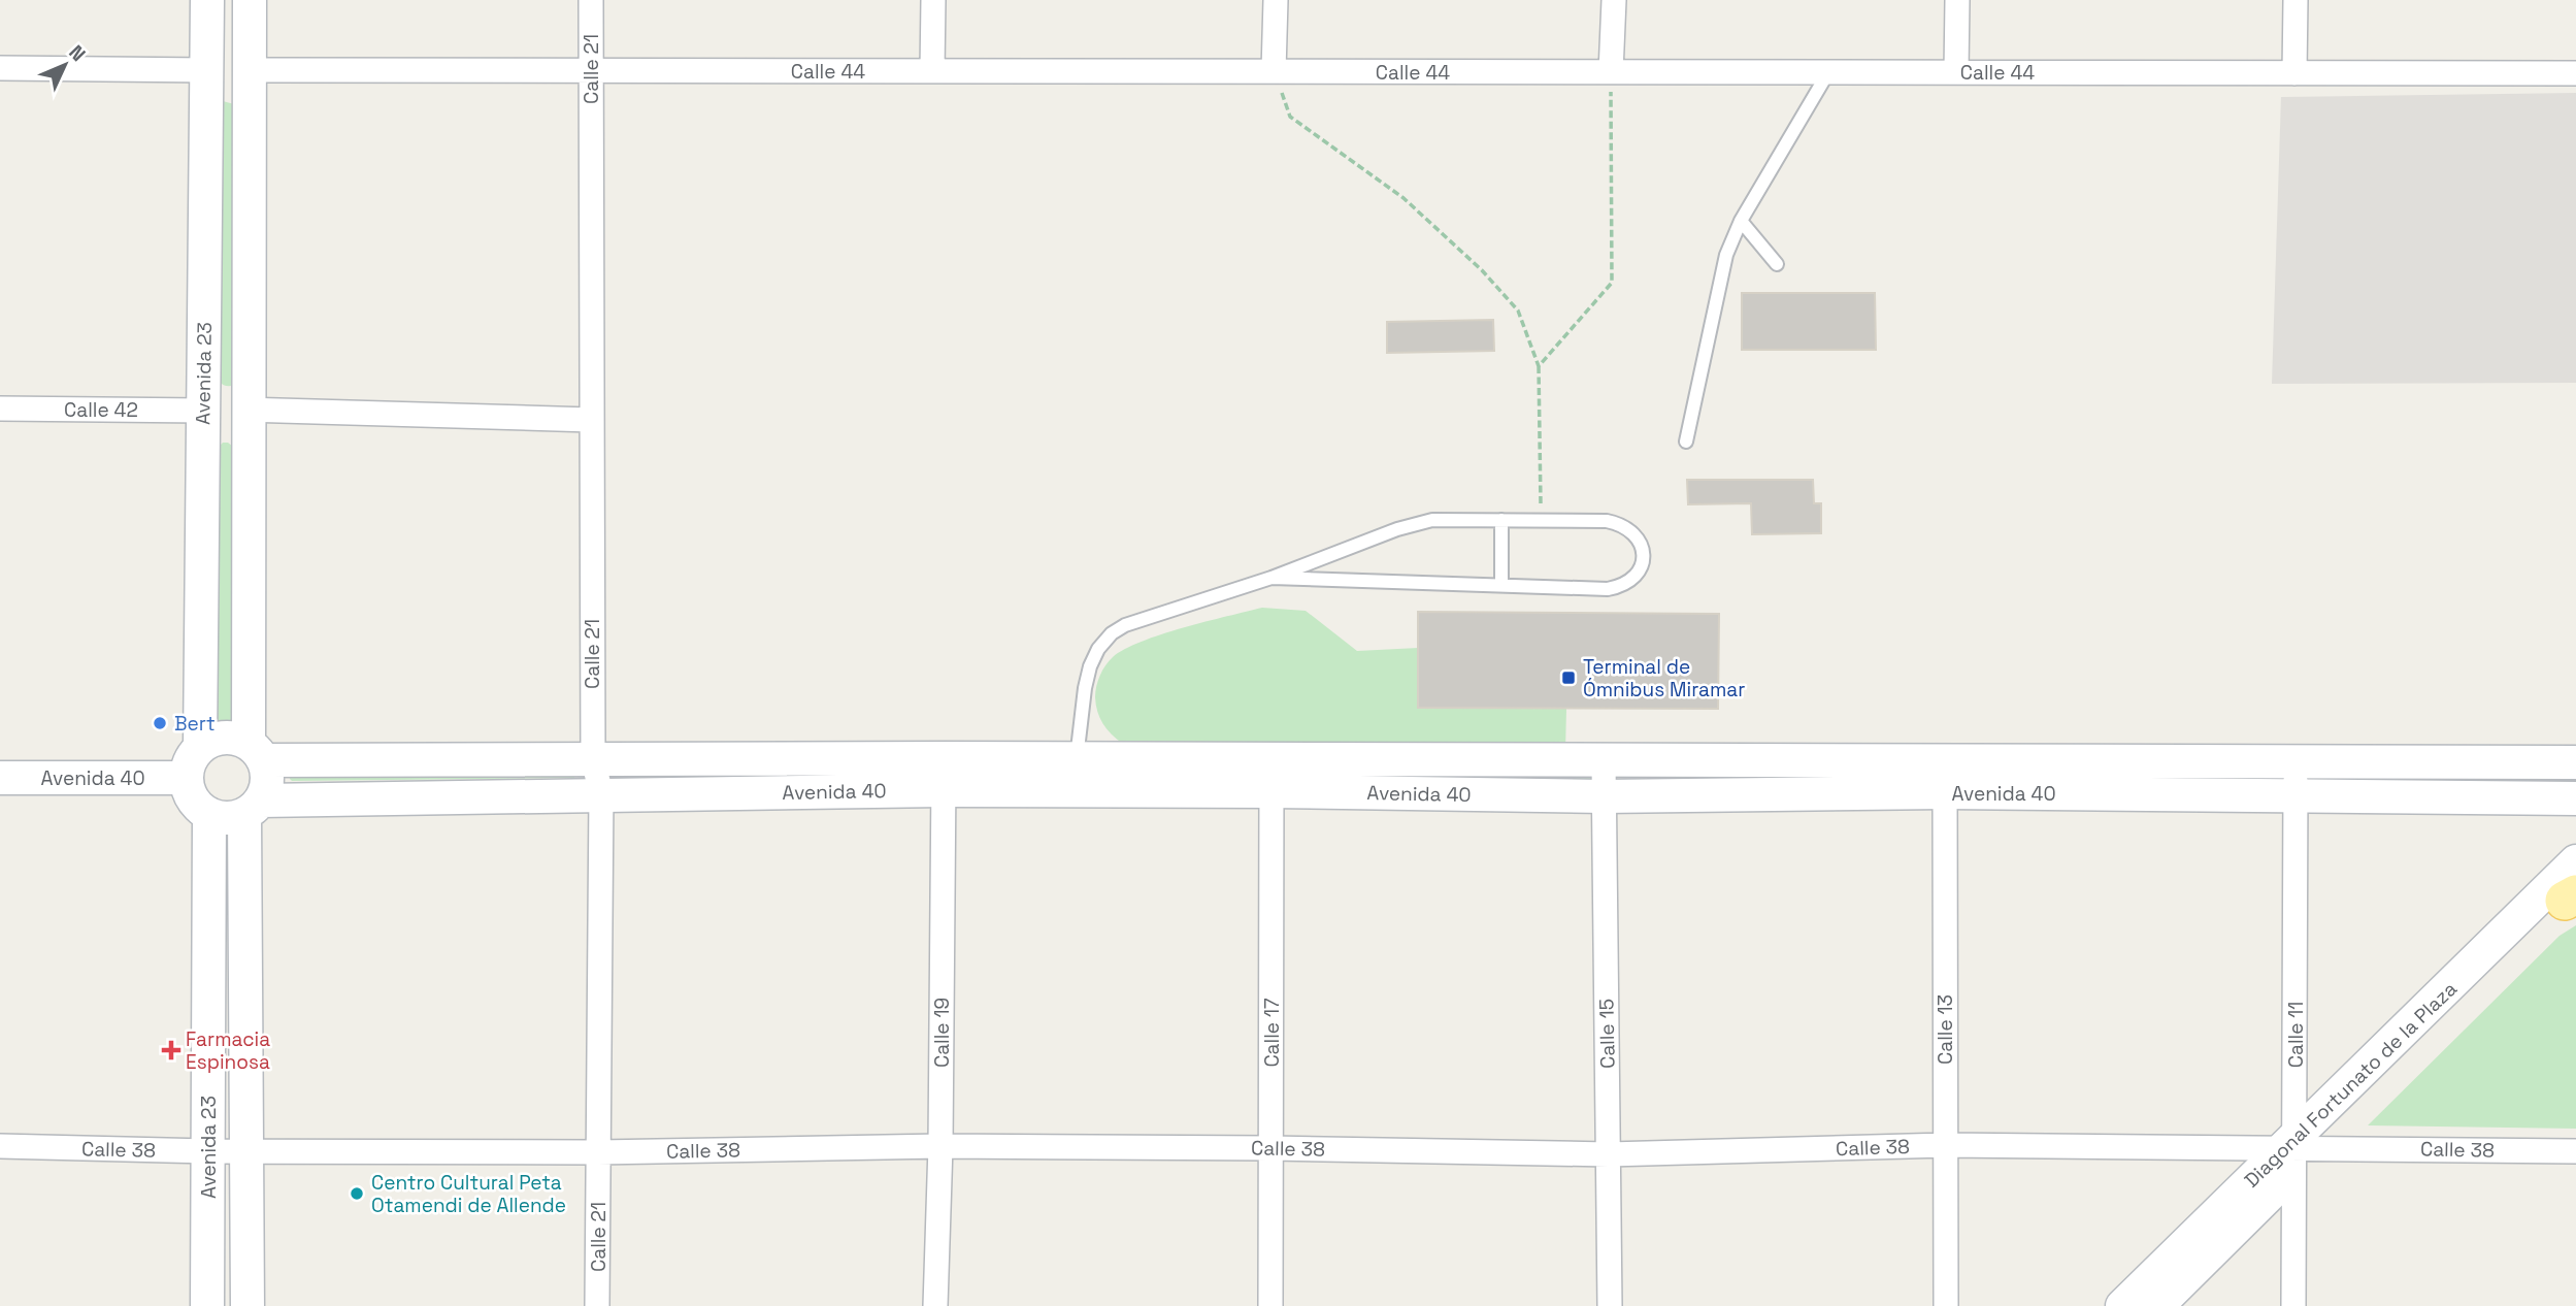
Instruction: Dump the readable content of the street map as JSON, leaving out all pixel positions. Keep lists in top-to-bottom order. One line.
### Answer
{"streets":{"main road":["Avenida 23","Avenida 40","Diagonal Fortunato de la Plaza"],"street":["Calle 21","Calle 44","Calle 42","Calle 13","Calle 19","Calle 17","Calle 15","Calle 11","Calle 38"]},"crossings":[["Calle 21","Calle 44"],["Calle 21","Avenida 40"],["Calle 21","Calle 38"],["Avenida 23","Calle 42"],["Avenida 23","Avenida 40"],["Avenida 23","Calle 38"],["Avenida 40","Calle 13"],["Avenida 40","Calle 19"],["Avenida 40","Calle 17"],["Avenida 40","Calle 15"],["Avenida 40","Calle 11"],["Calle 13","Calle 38"],["Calle 19","Calle 38"],["Calle 17","Calle 38"],["Calle 15","Calle 38"],["Calle 11","Diagonal Fortunato de la Plaza"],["Calle 11","Calle 38"],["Diagonal Fortunato de la Plaza","Calle 38"]],"places":{"transit":["Terminal de Ómnibus Miramar"],"other":["Bert","Centro Cultural Peta Otamendi de Allende"],"health":["Farmacia Espinosa"]},"north":"top right"}
